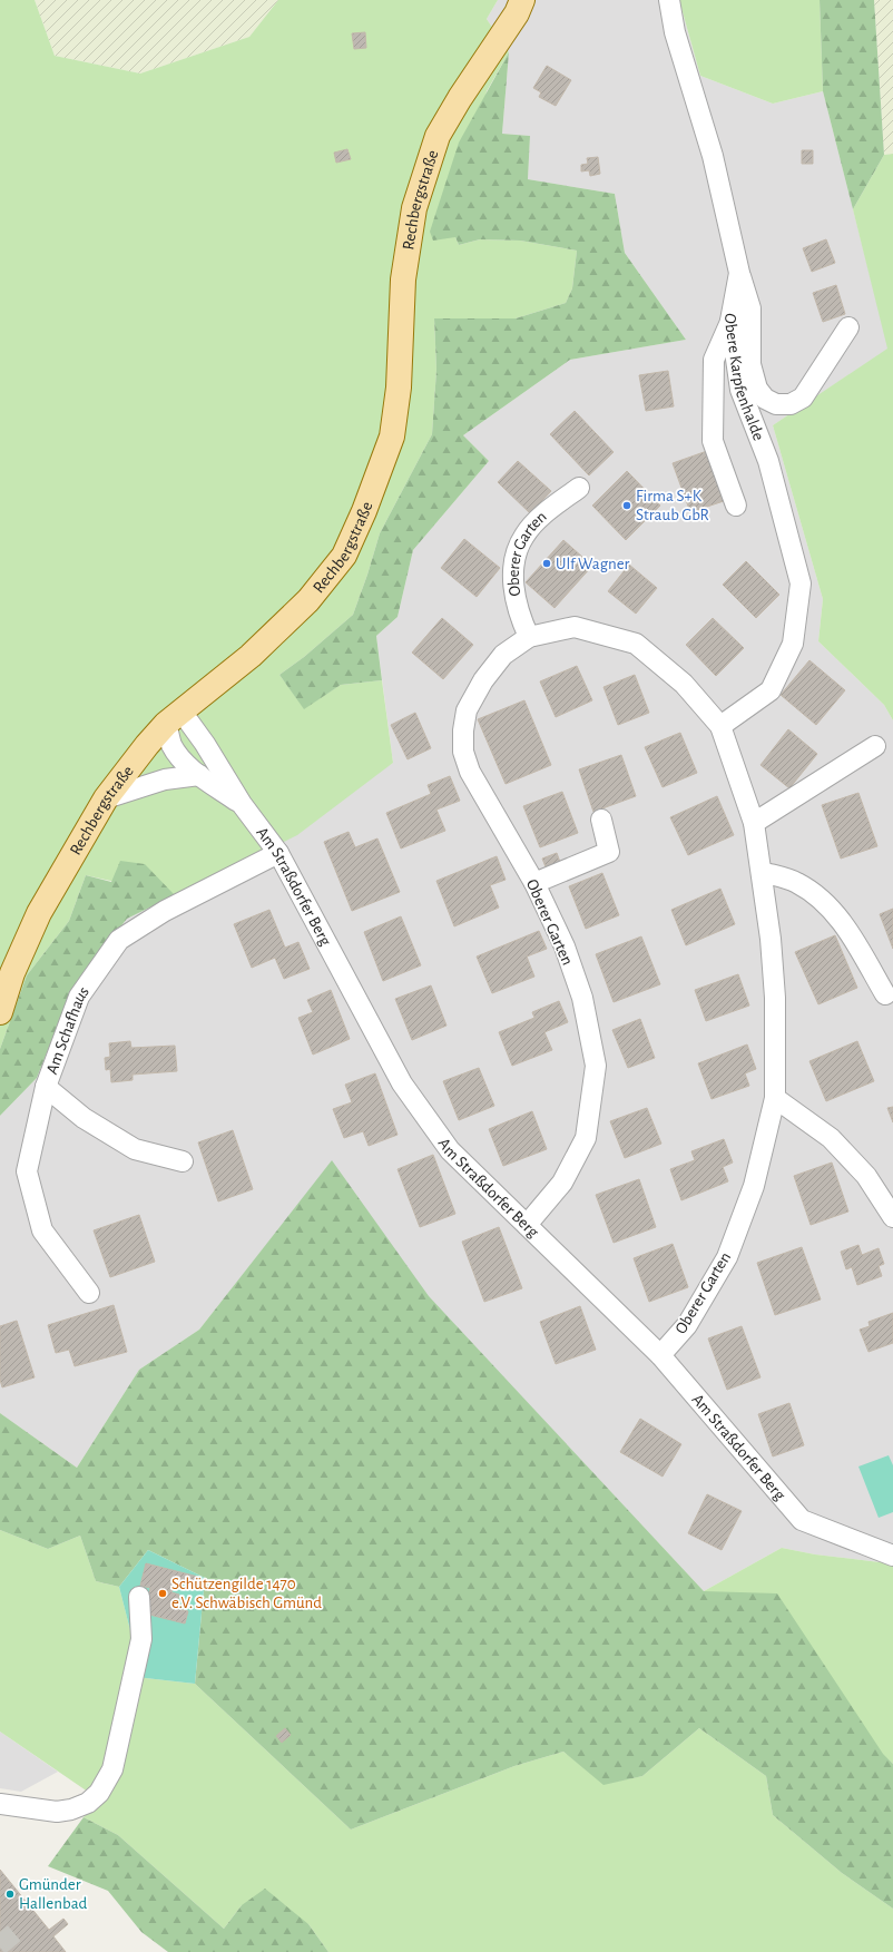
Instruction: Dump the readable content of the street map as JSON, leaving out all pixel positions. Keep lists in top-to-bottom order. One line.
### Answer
{"streets":{"main road":["Rechbergstraße"],"street":["Obere Karpfenhalde","Oberer Garten","Am Straßdorfer Berg","Am Schafhaus"]},"crossings":[["Rechbergstraße","Am Straßdorfer Berg"],["Obere Karpfenhalde","Oberer Garten"],["Oberer Garten","Am Straßdorfer Berg"],["Am Straßdorfer Berg","Am Schafhaus"]],"places":["Firma S+K Straub GbR","Ulf Wagner","Schützengilde 1470 e.V. Schwäbisch Gmünd","Gmünder Hallenbad"]}
